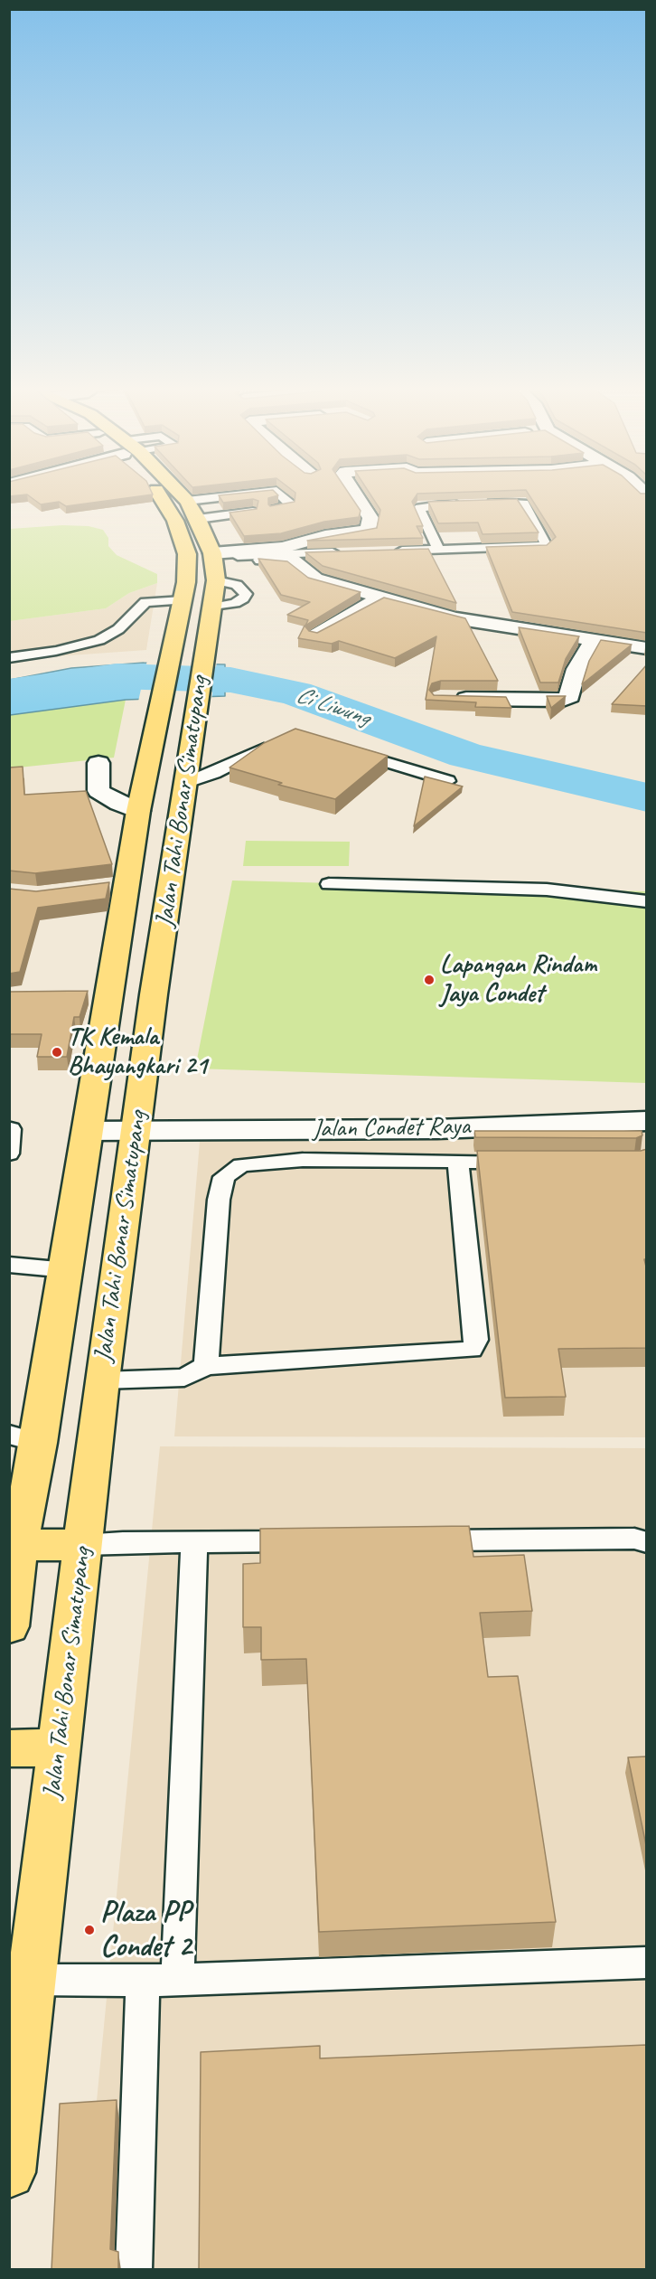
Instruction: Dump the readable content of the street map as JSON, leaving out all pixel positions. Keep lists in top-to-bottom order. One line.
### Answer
{"streets":{"highway":["Jalan Tahi Bonar Simatupang"],"street":["Jalan Condet Raya"]},"crossings":[["Jalan Tahi Bonar Simatupang","Jalan Condet Raya"]],"water":["Ci Liwung"],"places":["Lapangan Rindam Jaya Condet","TK Kemala Bhayangkari 21","Plaza PP Condet 2"]}
